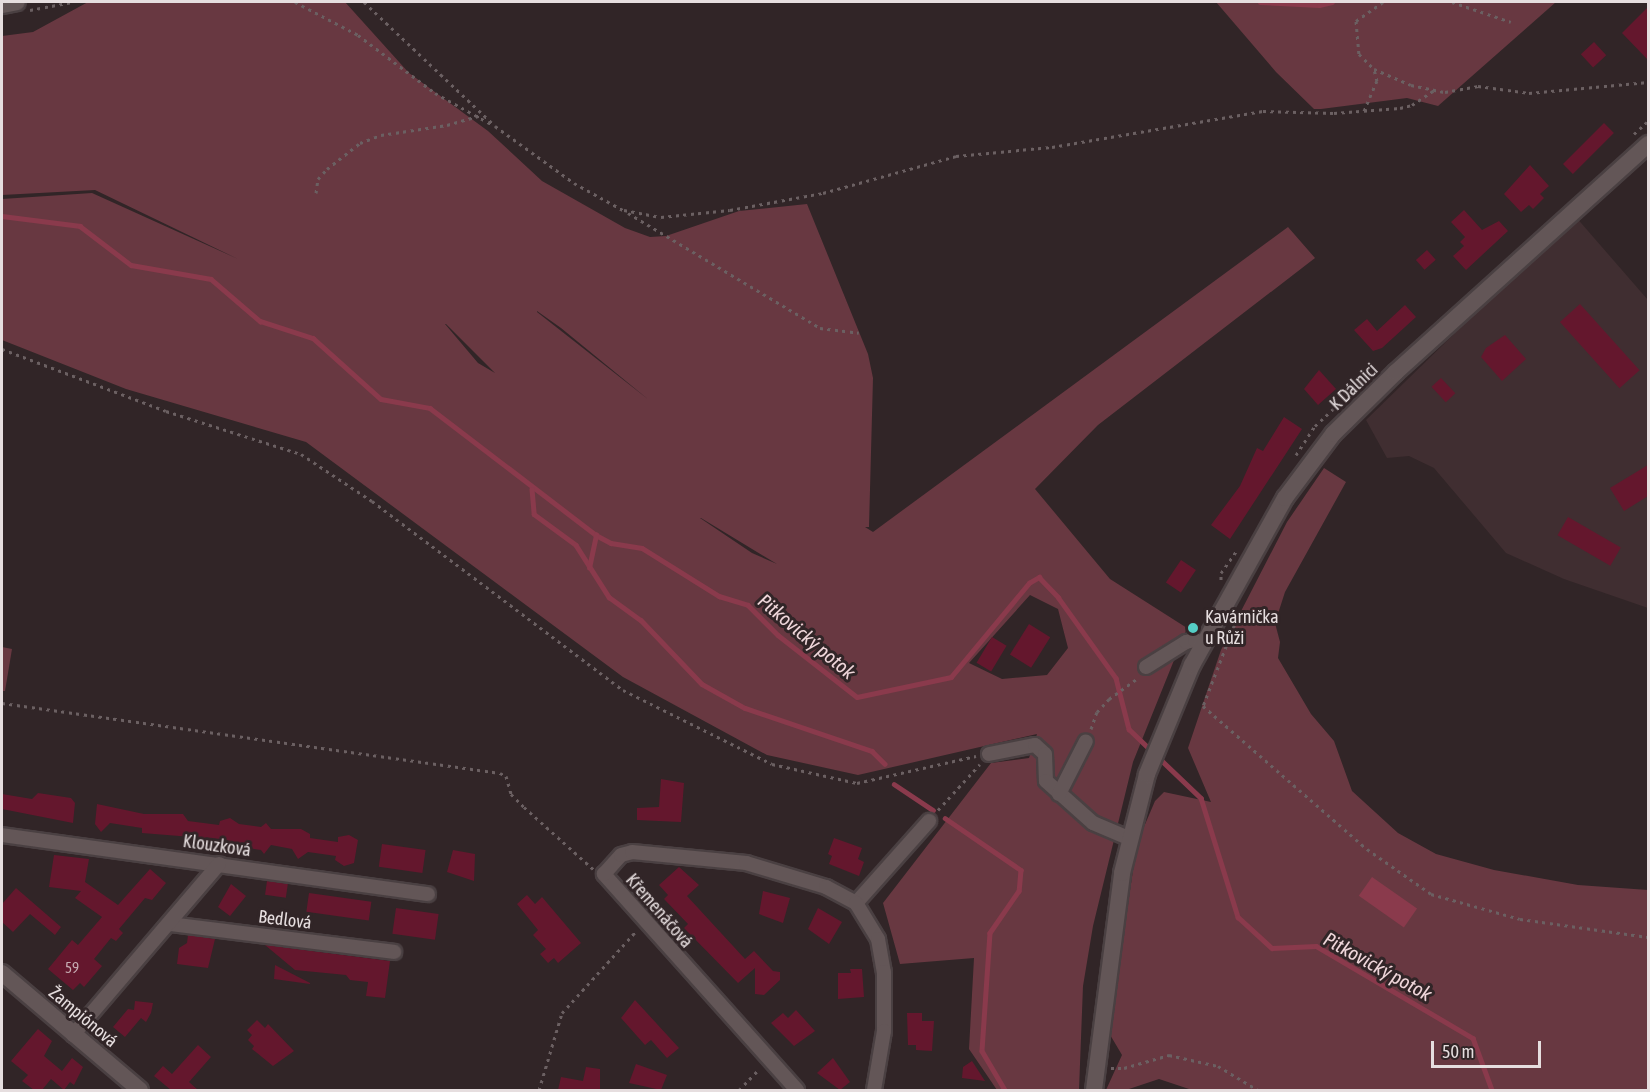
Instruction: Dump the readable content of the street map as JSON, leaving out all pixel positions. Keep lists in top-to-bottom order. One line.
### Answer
{"streets":{"street":["K Dálnici","Klouzková","Křemenáčová","Bedlová","Žampiónová"]},"water":["Pitkovický potok"],"places":["Kavárnička u Růži"],"house_numbers":["59"],"scale_bar":"50 m"}
